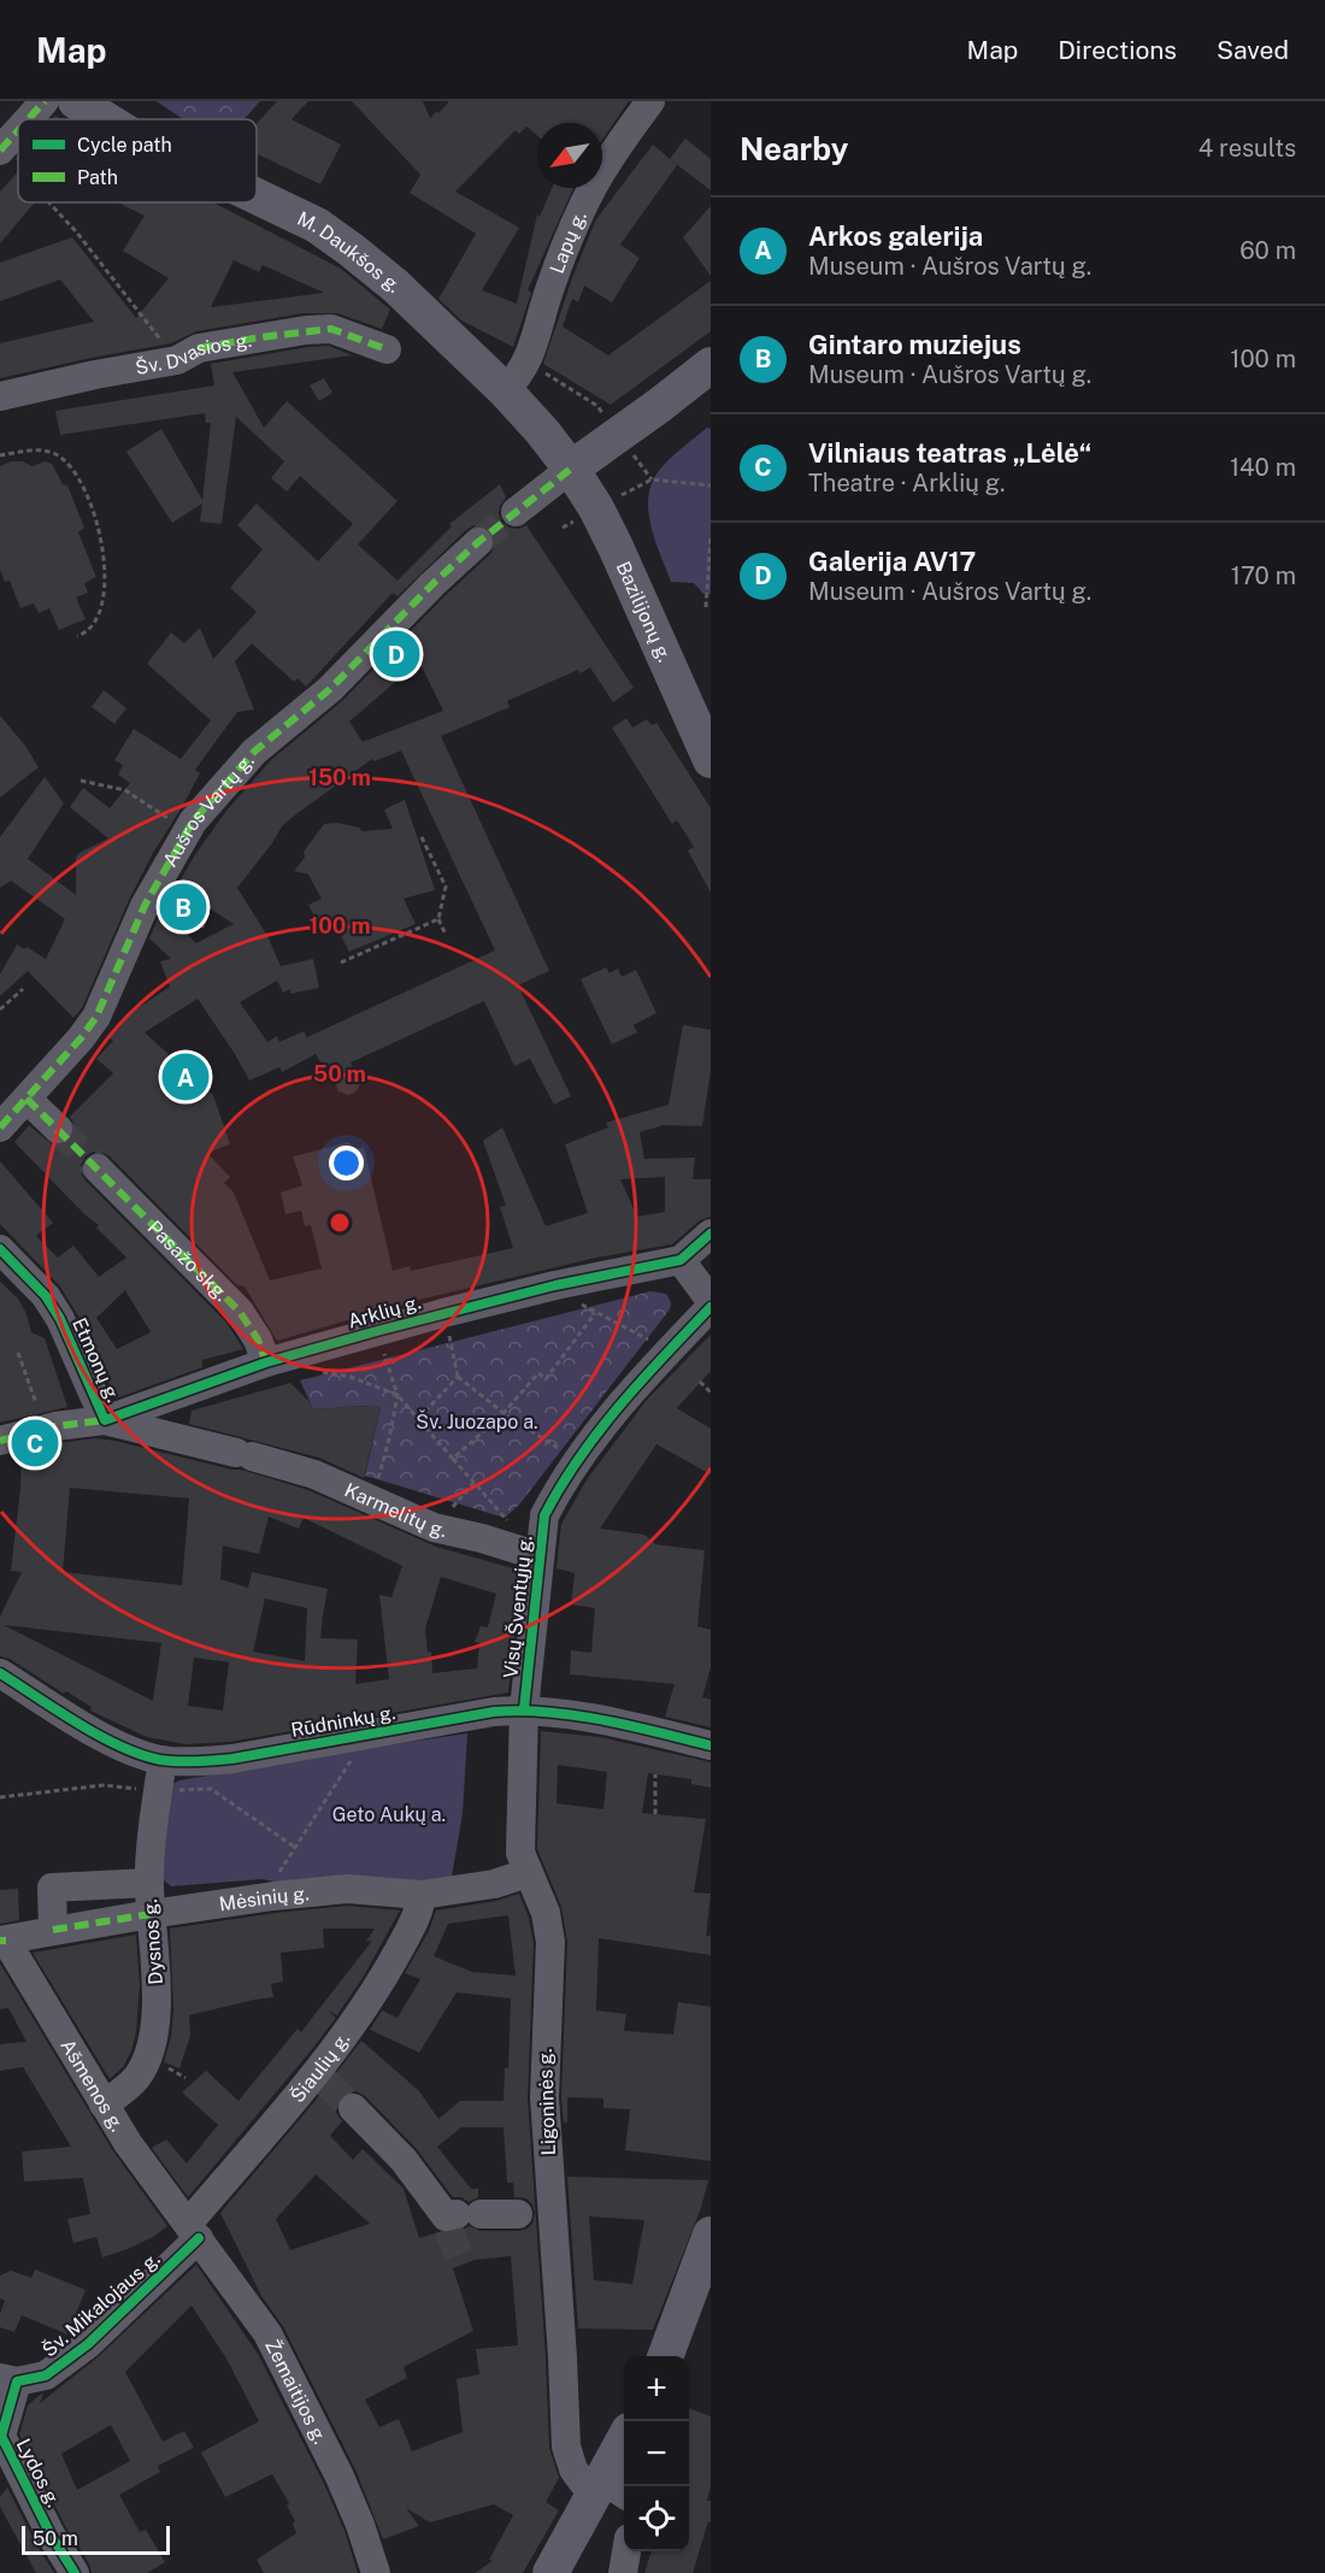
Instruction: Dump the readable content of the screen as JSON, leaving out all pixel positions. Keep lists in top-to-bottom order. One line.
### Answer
{"streets":{"main road":["M. Daukšos g.","Bazilijonų g."],"street":["Lapų g.","Šv. Dvasios g.","Aušros Vartų g.","Pasažo skg.","Arklių g.","Etmonų g.","Karmelitų g.","Visų Šventųjų g.","Rūdninkų g.","Mėsinių g.","Dysnos g.","Šiaulių g.","Ašmenos g.","Ligoninės g.","Šv. Mikalojaus g.","Žemaitijos g.","Lydos g."]},"crossings":[["Lapų g.","M. Daukšos g."],["M. Daukšos g.","Bazilijonų g."],["Pasažo skg.","Arklių g."],["Arklių g.","Etmonų g."],["Arklių g.","Karmelitų g."],["Etmonų g.","Karmelitų g."],["Karmelitų g.","Visų Šventųjų g."],["Visų Šventųjų g.","Rūdninkų g."],["Visų Šventųjų g.","Ligoninės g."],["Rūdninkų g.","Dysnos g."],["Rūdninkų g.","Ligoninės g."],["Mėsinių g.","Dysnos g."],["Mėsinių g.","Šiaulių g."],["Mėsinių g.","Ašmenos g."],["Mėsinių g.","Ligoninės g."],["Dysnos g.","Ašmenos g."],["Šiaulių g.","Ašmenos g."],["Šiaulių g.","Šv. Mikalojaus g."],["Šiaulių g.","Žemaitijos g."],["Ašmenos g.","Šv. Mikalojaus g."],["Ašmenos g.","Žemaitijos g."],["Šv. Mikalojaus g.","Žemaitijos g."],["Šv. Mikalojaus g.","Lydos g."]],"parks":["Šv. Juozapo a.","Geto Aukų a."],"legend":["Cycle path","Path"],"scale_bar":"50 m","north":"bottom left","page":{"header":"Map","nav":["Map","Directions","Saved"],"heading":["Nearby","4 results"],"list":[{"mark":"A","name":"Arkos galerija","note":"Museum · Aušros Vartų g.","value":"60 m"},{"mark":"B","name":"Gintaro muziejus","note":"Museum · Aušros Vartų g.","value":"100 m"},{"mark":"C","name":"Vilniaus teatras „Lėlė“","note":"Theatre · Arklių g.","value":"140 m"},{"mark":"D","name":"Galerija AV17","note":"Museum · Aušros Vartų g.","value":"170 m"}],"pins":["D","B","A","C"],"map_buttons":["+","−"],"scale":"50 m"},"rings":["150 m","100 m","50 m"]}
